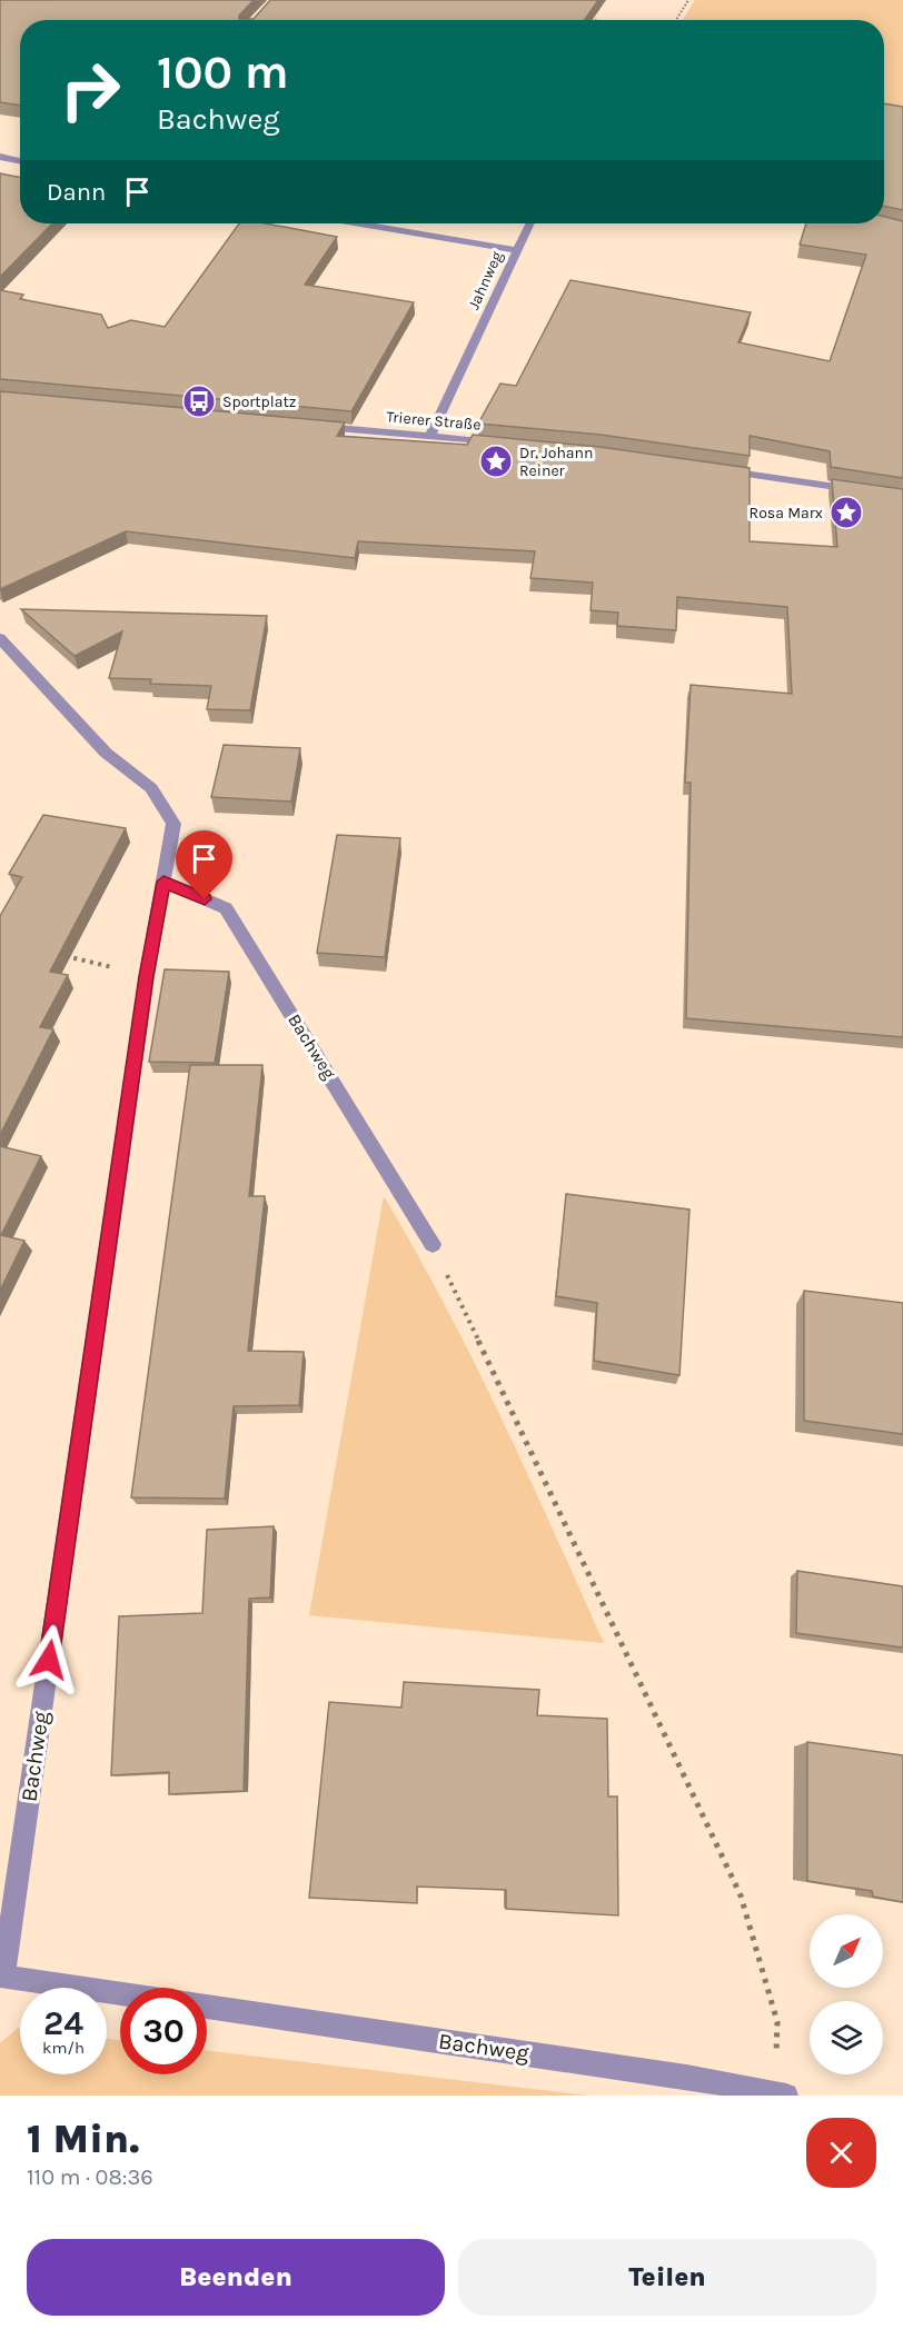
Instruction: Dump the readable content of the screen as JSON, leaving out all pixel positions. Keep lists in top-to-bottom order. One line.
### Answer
{"streets":{"street":["Jahnweg","Trierer Straße","Bachweg"]},"crossings":[["Jahnweg","Trierer Straße"]],"places":{"bus stop":["Sportplatz"],"place":["Dr. Johann Reiner","Rosa Marx"]},"north":"top right","page":{"turn":["100 m","Bachweg"],"then":"Dann","speed":"24 km/h","limit":"30","heading":["1 Min.","110 m · 08:36"],"buttons":["Beenden","Teilen"]}}
